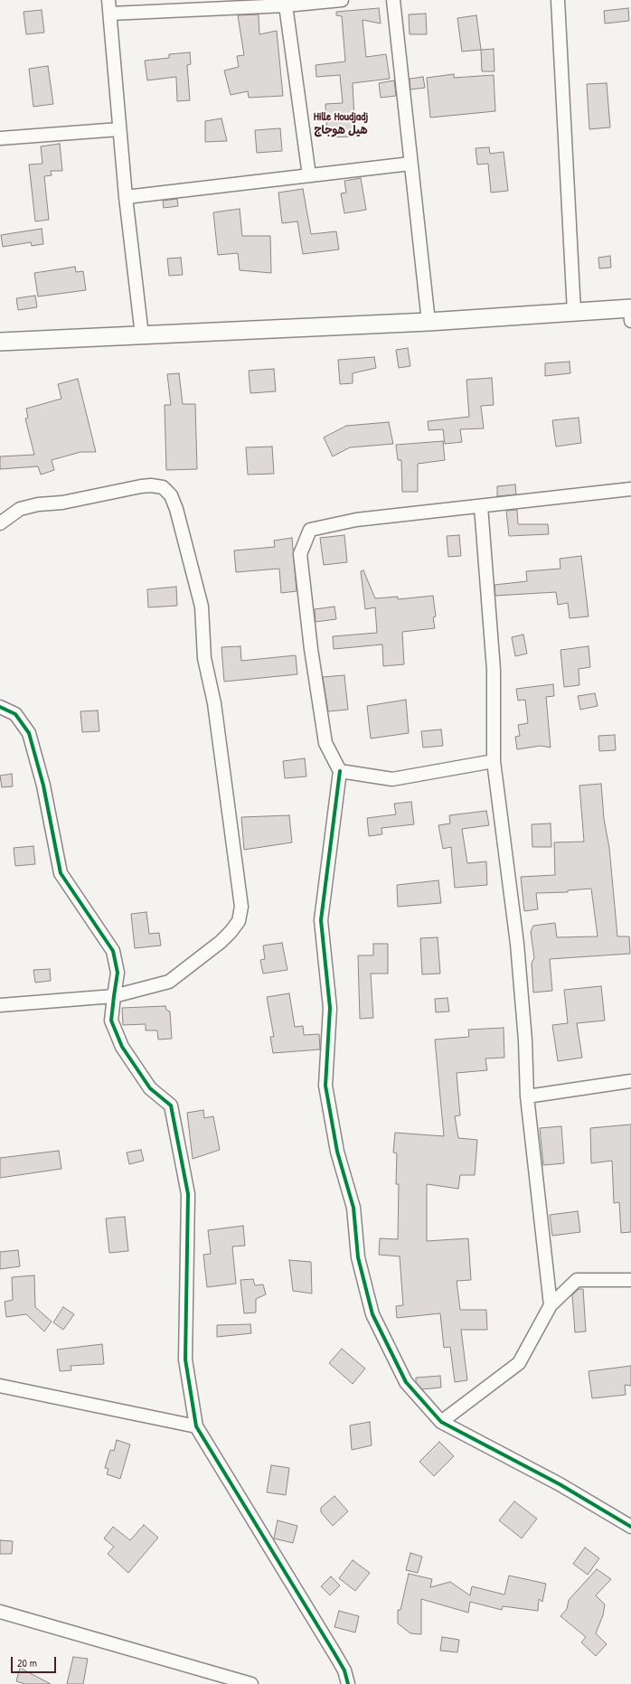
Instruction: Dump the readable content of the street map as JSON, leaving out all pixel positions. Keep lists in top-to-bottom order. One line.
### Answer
{"districts":["Hille Houdjadj هيل هوجاج"],"scale_bar":"20 m"}
